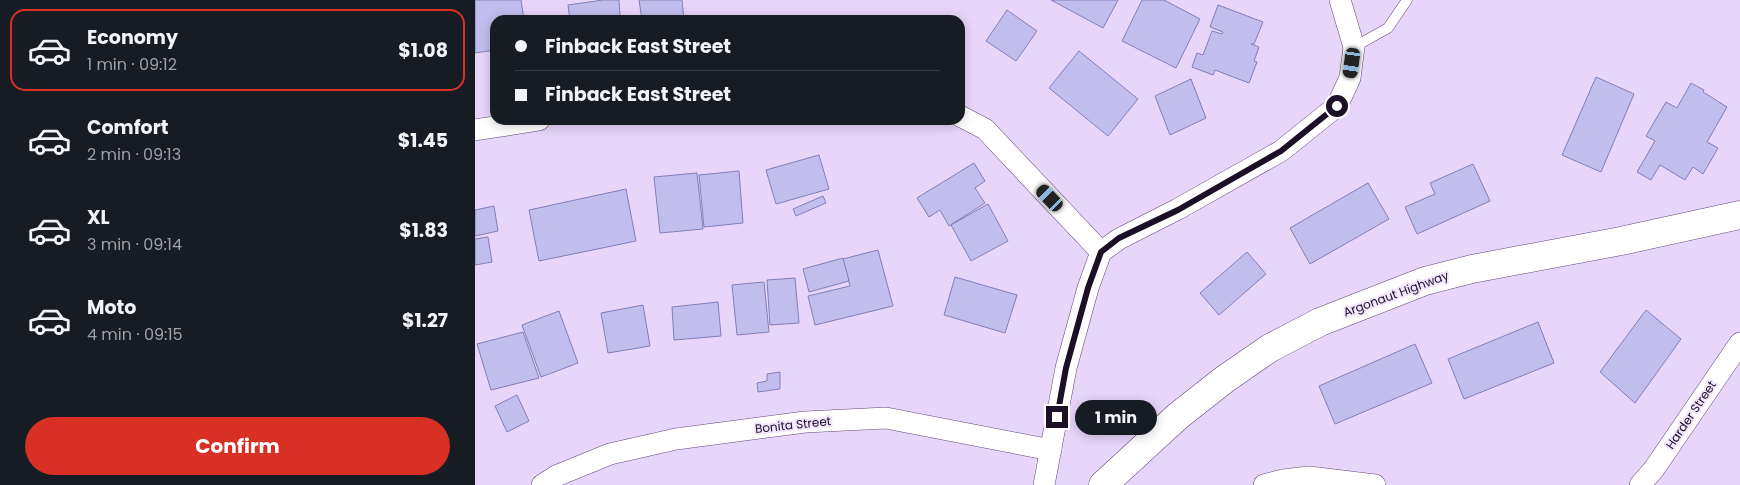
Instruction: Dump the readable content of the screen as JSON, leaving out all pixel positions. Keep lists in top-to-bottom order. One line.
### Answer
{"streets":{"street":["Argonaut Highway","Harder Street","Bonita Street"]},"page":{"list":[{"name":"Economy","note":"1 min · 09:12","value":"$1.08"},{"name":"Comfort","note":"2 min · 09:13","value":"$1.45"},{"name":"XL","note":"3 min · 09:14","value":"$1.83"},{"name":"Moto","note":"4 min · 09:15","value":"$1.27"}],"banner":["Finback East Street","Finback East Street"],"bubble":"1 min","buttons":"Confirm"}}
